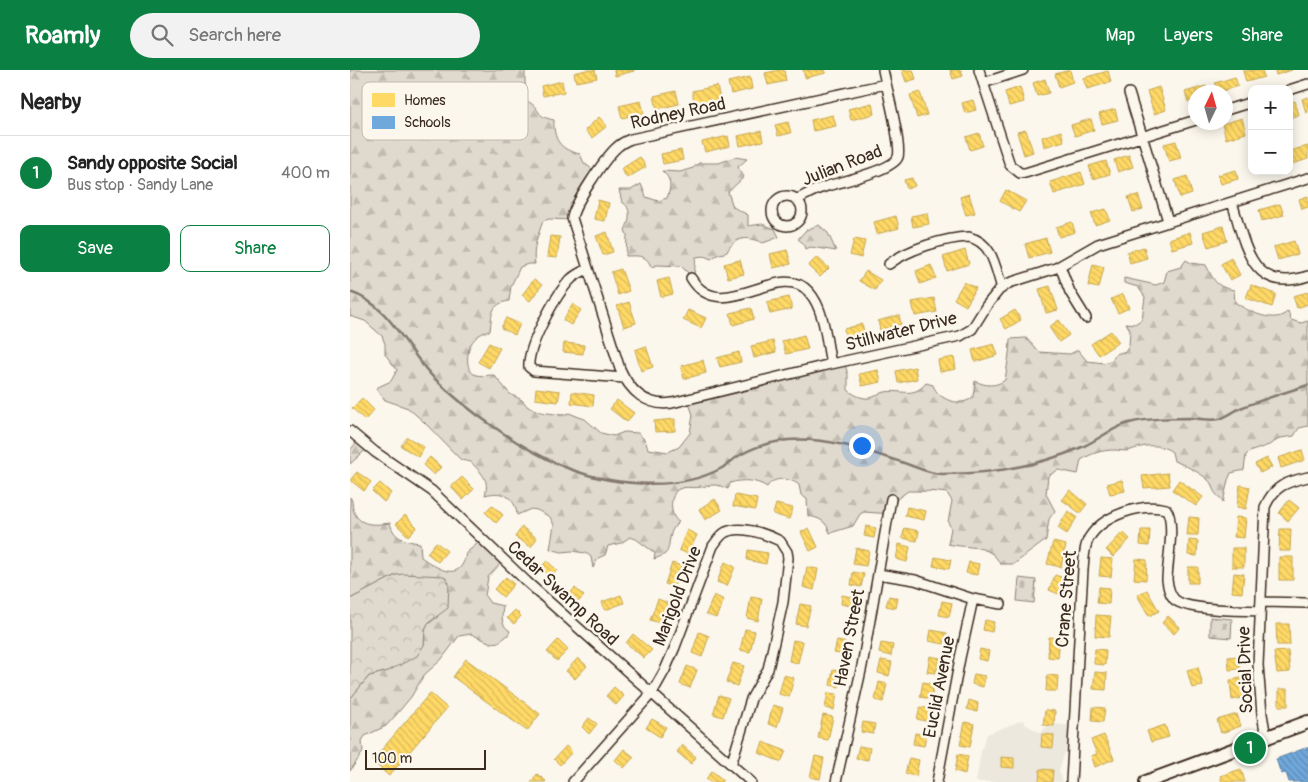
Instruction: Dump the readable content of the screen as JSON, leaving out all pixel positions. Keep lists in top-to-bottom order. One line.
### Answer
{"streets":{"street":["Rodney Road","Julian Road","Stillwater Drive","Cedar Swamp Road","Marigold Drive","Crane Street","Haven Street","Social Drive","Euclid Avenue"]},"crossings":[["Rodney Road","Julian Road"],["Rodney Road","Stillwater Drive"],["Cedar Swamp Road","Marigold Drive"],["Crane Street","Social Drive"]],"legend":["Homes","Schools"],"scale_bar":"100 m","north":"top","page":{"header":"Roamly","search":"Search here","nav":["Map","Layers","Share"],"heading":"Nearby","map_buttons":["+","−"],"list":[{"mark":"1","name":"Sandy opposite Social","note":"Bus stop · Sandy Lane","value":"400 m"}],"buttons":["Save","Share"],"pins":"1","scale":"100 m"}}
